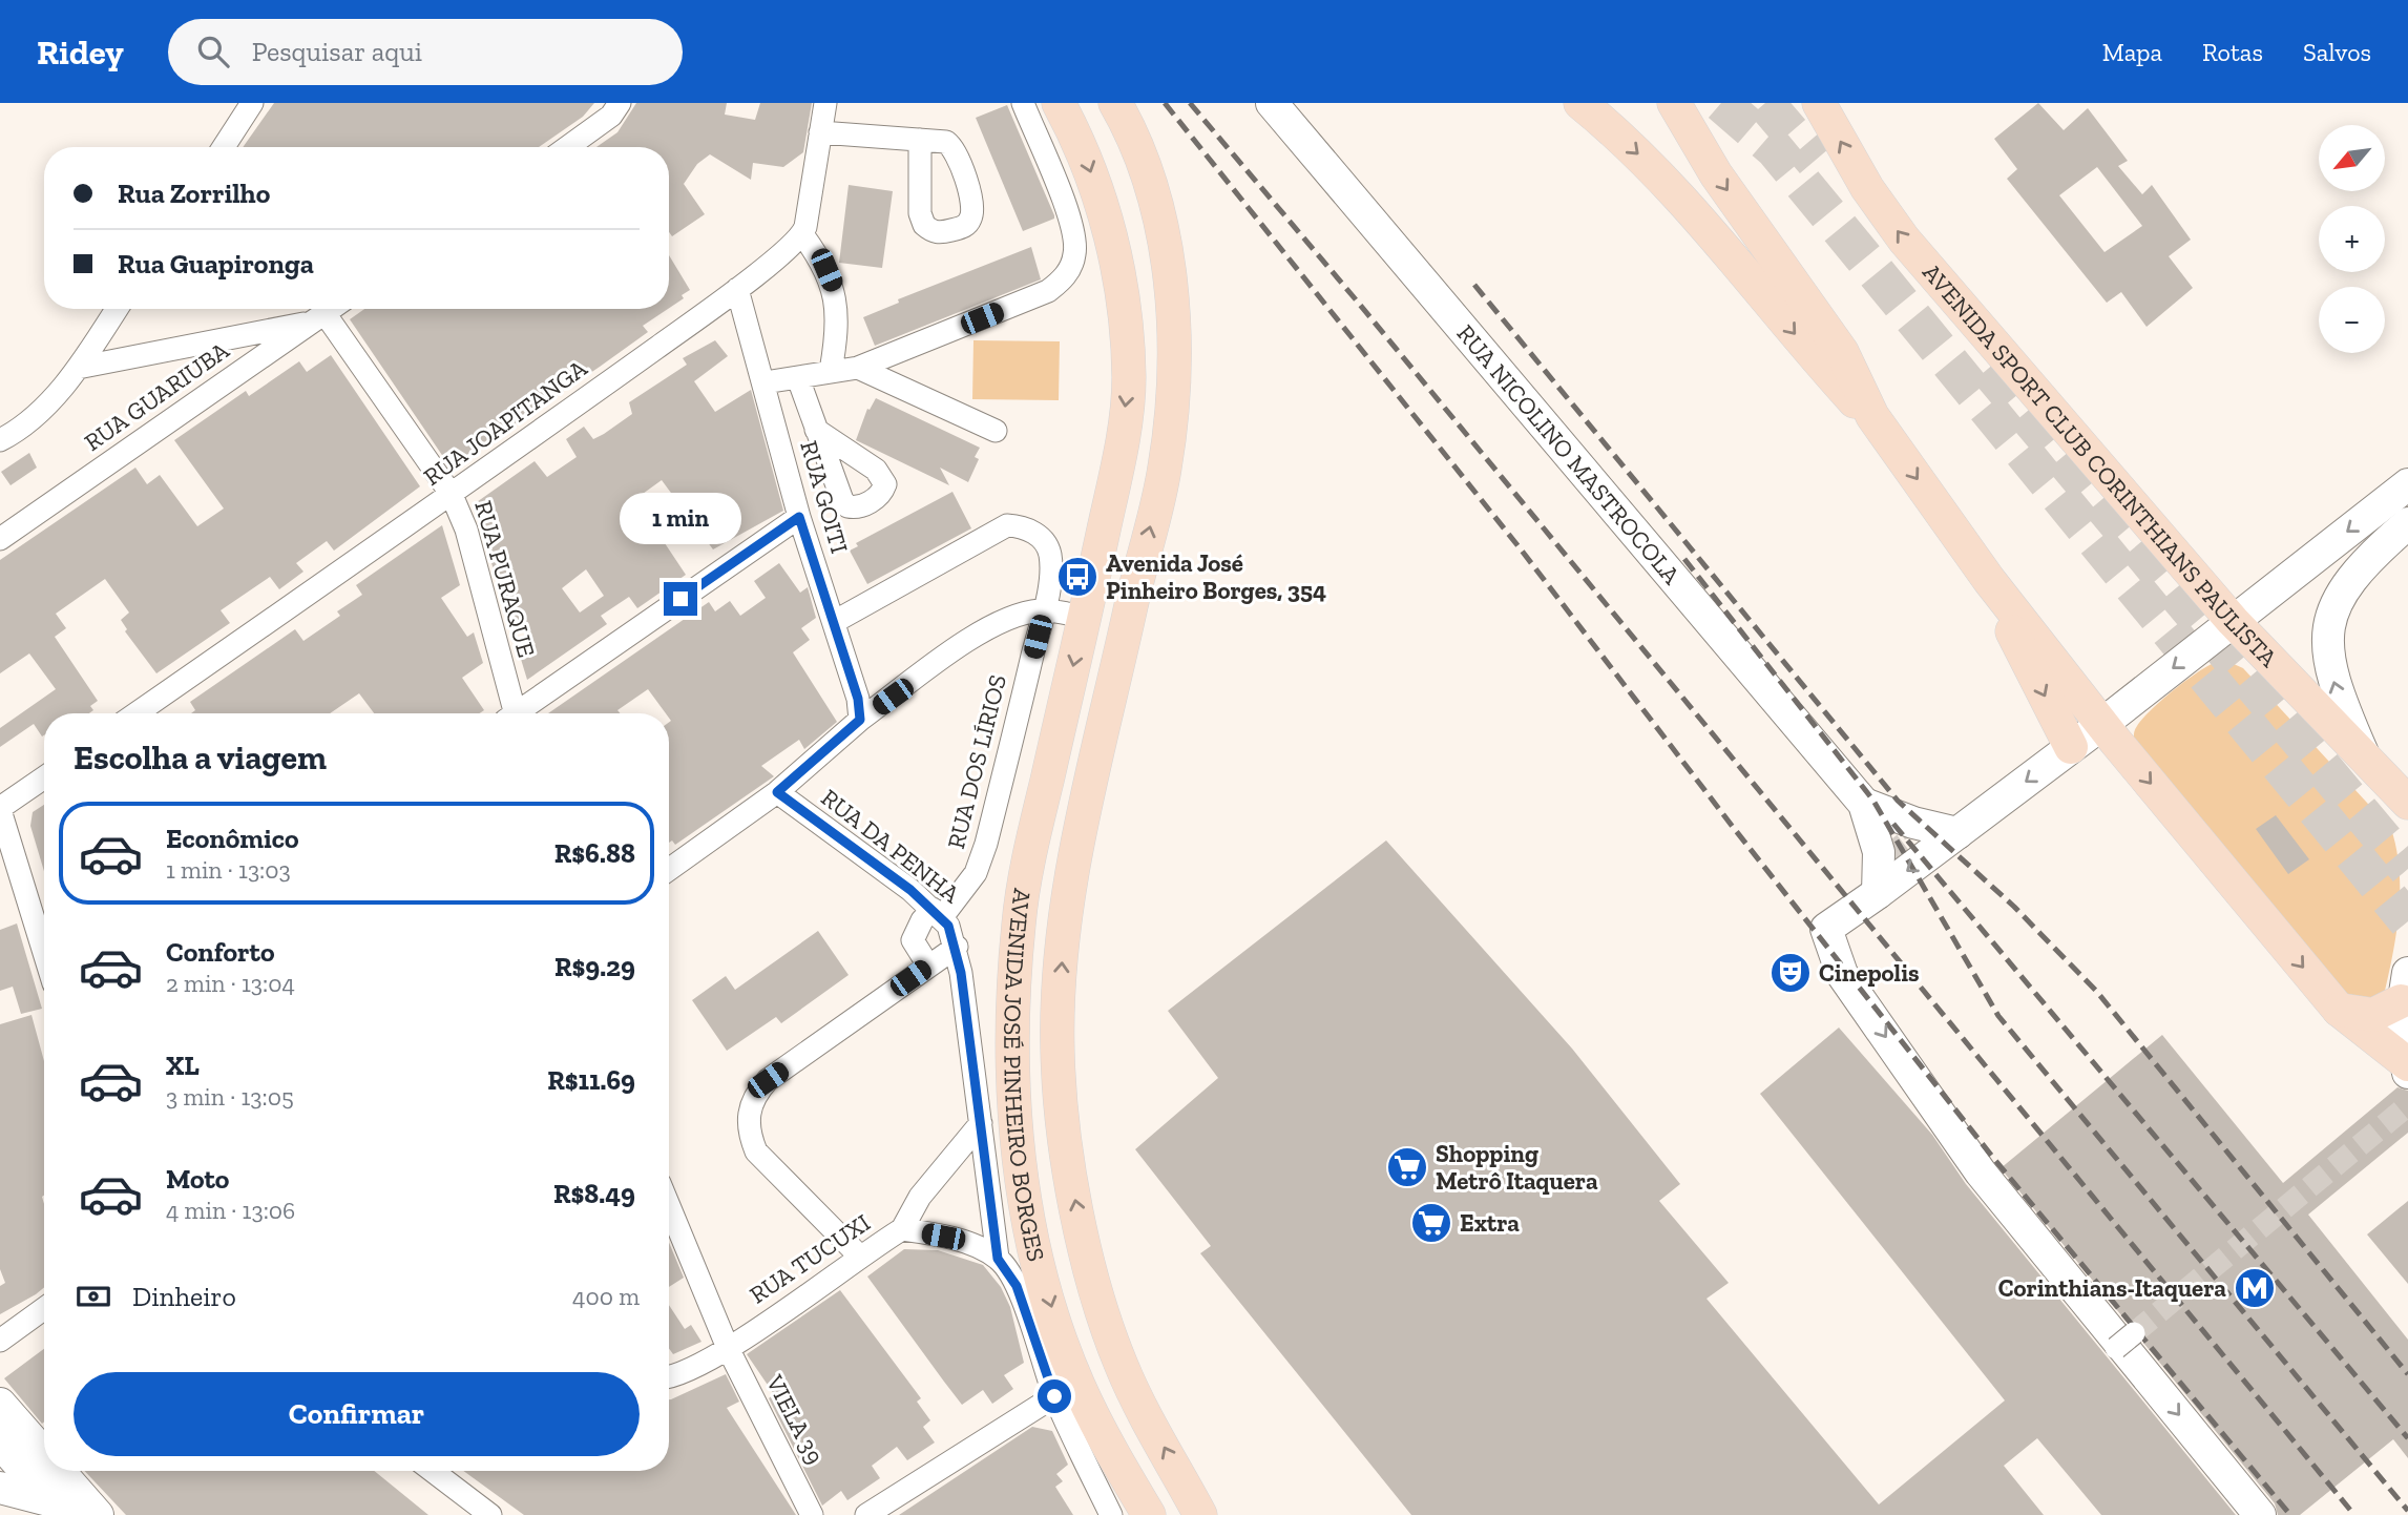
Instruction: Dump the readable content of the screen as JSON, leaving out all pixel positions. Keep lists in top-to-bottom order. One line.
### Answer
{"streets":{"main road":["AVENIDA SPORT CLUB CORINTHIANS PAULISTA","AVENIDA JOSÉ PINHEIRO BORGES"],"street":["RUA GUARIUBA","RUA JOAPITANGA","RUA NICOLINO MASTROCOLA","RUA GOITI","RUA PURAQUE","RUA DOS LÍRIOS","RUA DA PENHA","RUA TUCUXI","VIELA 39"]},"crossings":[["RUA GUARIUBA","RUA PURAQUE"],["RUA JOAPITANGA","RUA GOITI"],["RUA JOAPITANGA","RUA PURAQUE"],["RUA GOITI","RUA DOS LÍRIOS"],["RUA DOS LÍRIOS","RUA DA PENHA"],["RUA DA PENHA","RUA TUCUXI"],["RUA TUCUXI","VIELA 39"]],"places":{"bus stop":["Avenida José Pinheiro Borges, 354"],"theatre":["Cinepolis"],"supermarket":["Shopping Metrô Itaquera","Extra"],"metro station":["Corinthians-Itaquera"]},"north":"bottom left","page":{"header":"Ridey","search":"Pesquisar aqui","nav":["Mapa","Rotas","Salvos"],"map_buttons":["+","−"],"banner":["Rua Zorrilho","Rua Guapironga"],"bubble":"1 min","heading":"Escolha a viagem","list":[{"name":"Econômico","note":"1 min · 13:03","value":"R$6.88"},{"name":"Conforto","note":"2 min · 13:04","value":"R$9.29"},{"name":"XL","note":"3 min · 13:05","value":"R$11.69"},{"name":"Moto","note":"4 min · 13:06","value":"R$8.49"}],"pay":["Dinheiro","400 m"],"buttons":"Confirmar"}}
